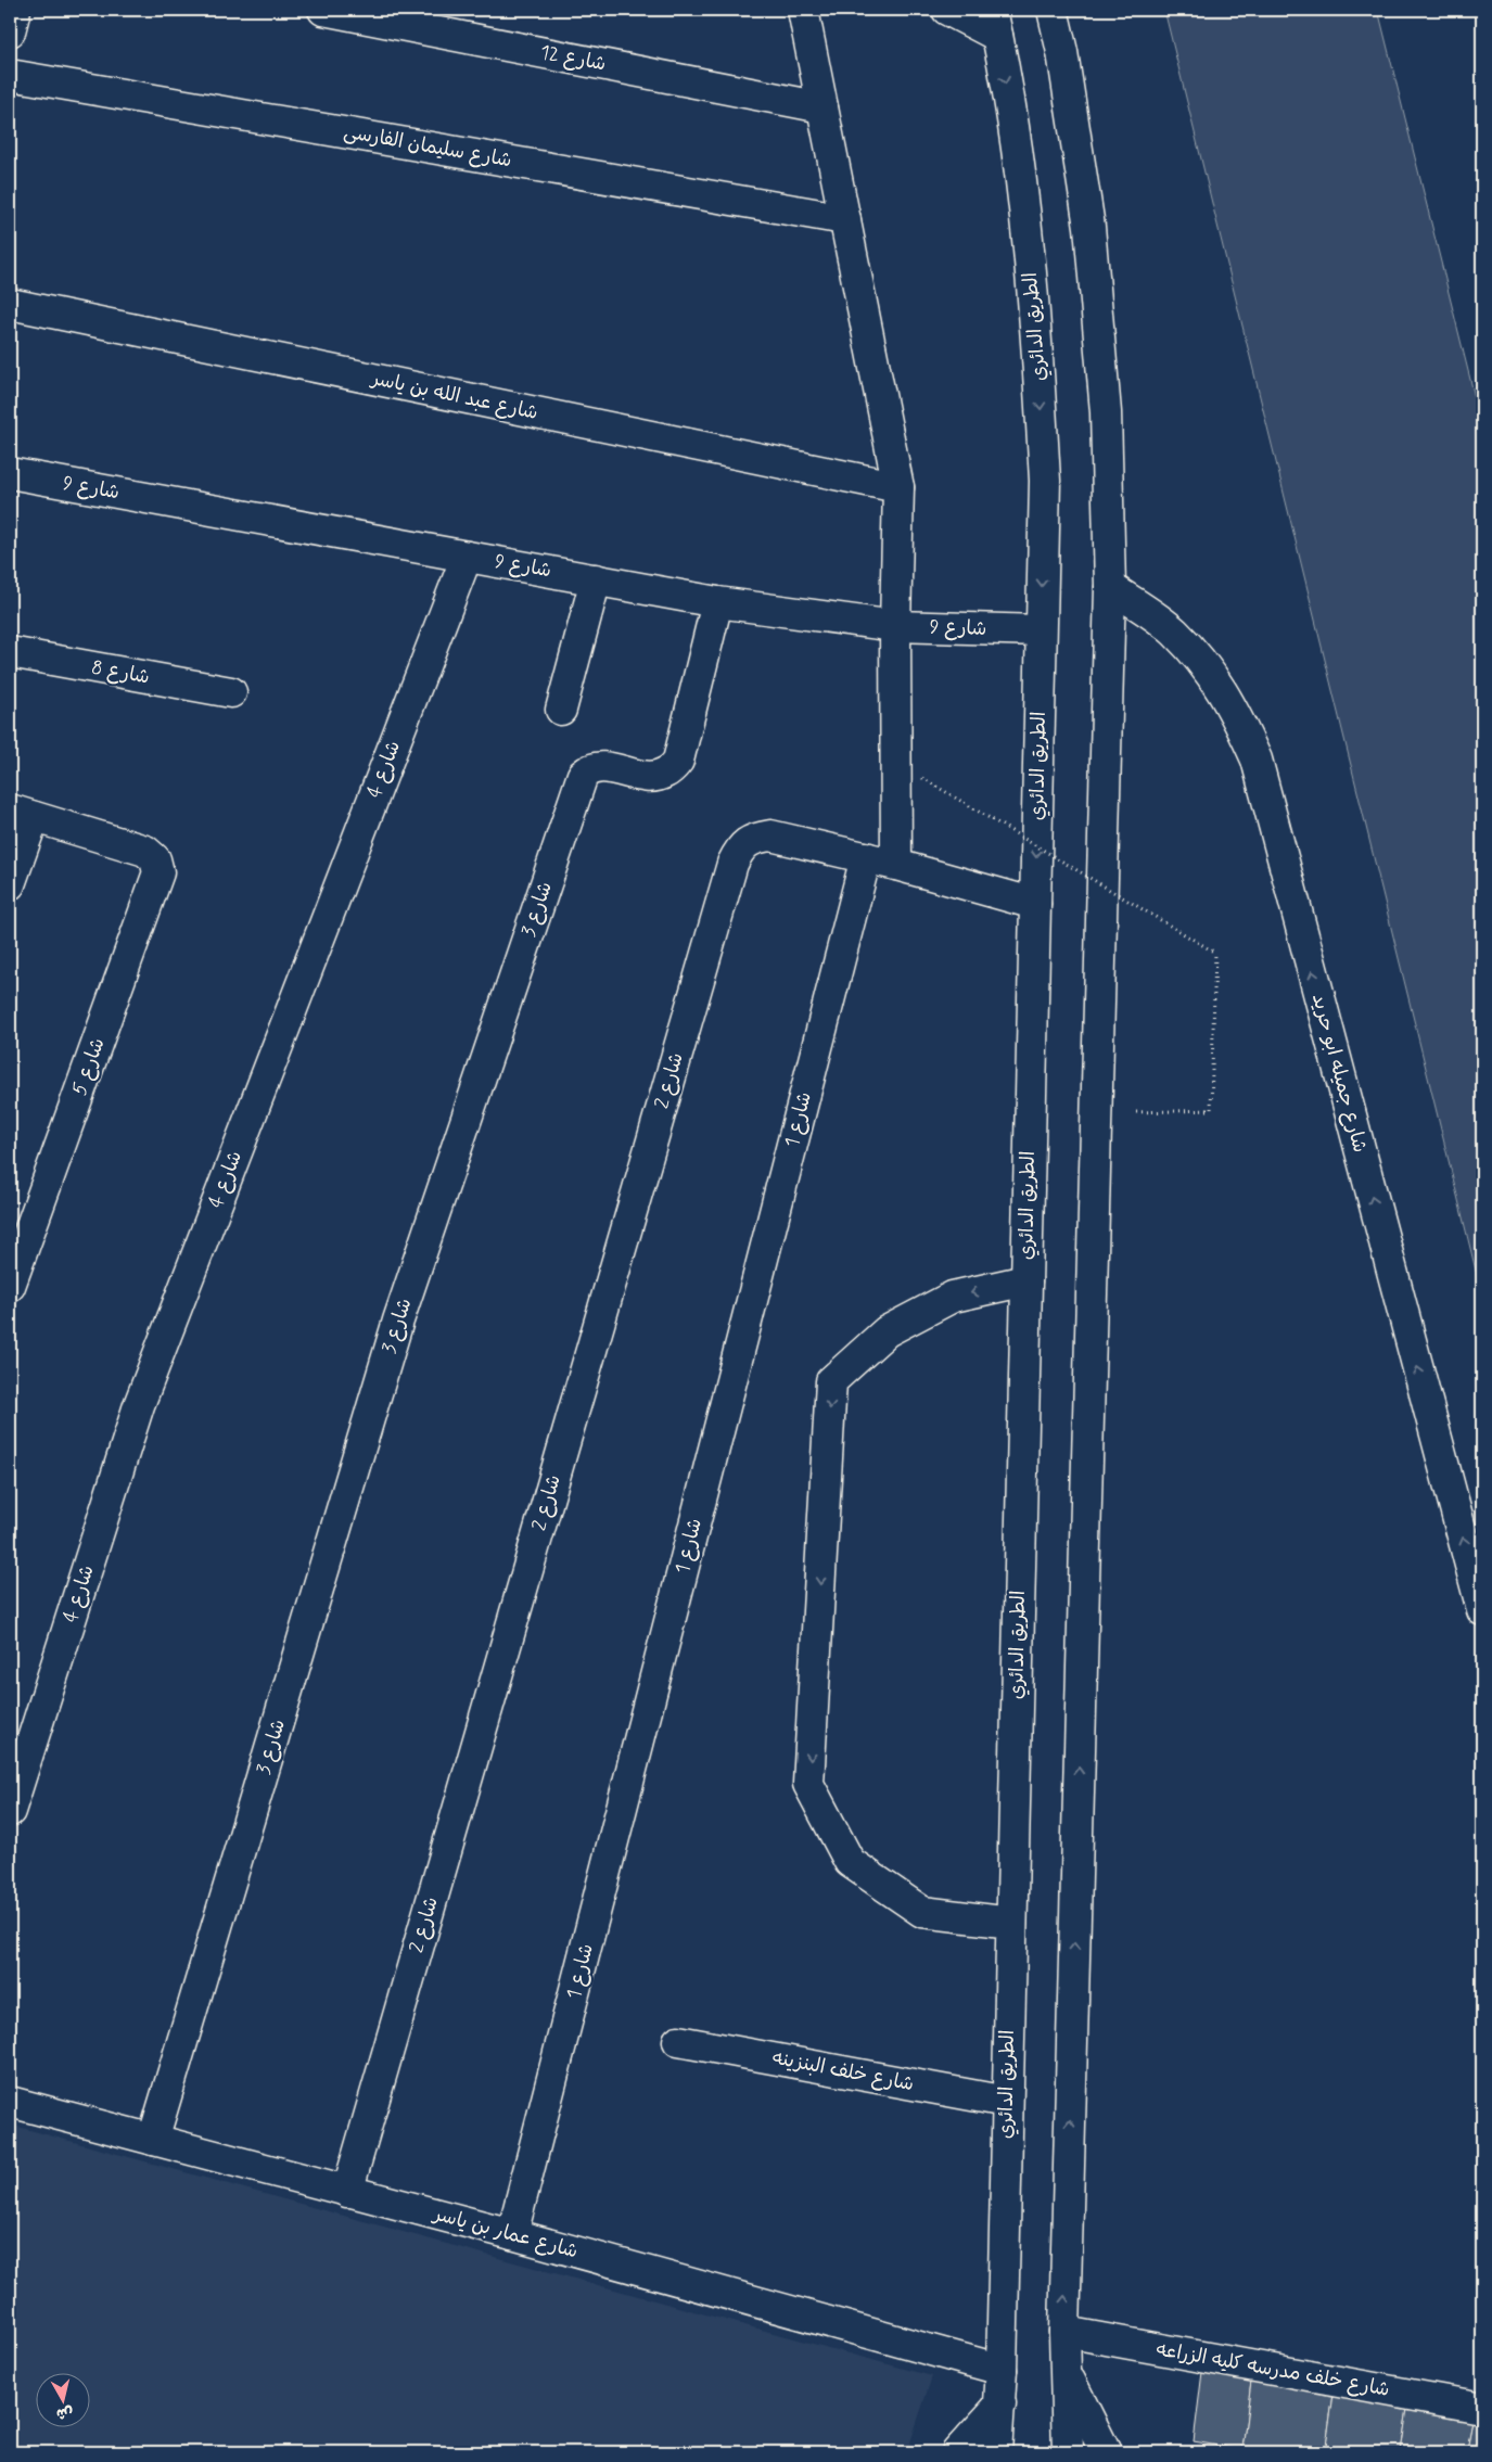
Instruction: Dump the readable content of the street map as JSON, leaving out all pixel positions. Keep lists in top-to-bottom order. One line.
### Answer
{"streets":{"street":["شارع 12","شارع سليمان الفارسى","الطريق الدائري","شارع عبد الله بن ياسر","شارع 9","شارع 8","شارع 4","شارع 3","شارع 5","شارع جميله ابو حريد","شارع 2","شارع 1","شارع خلف البنزينه","شارع عمار بن ياسر","شارع خلف مدرسه كليه الزراعه"]},"crossings":[["الطريق الدائري","شارع 9"],["الطريق الدائري","شارع خلف البنزينه"],["الطريق الدائري","شارع عمار بن ياسر"],["شارع 9","شارع 4"],["شارع 9","شارع 3"],["شارع 3","شارع عمار بن ياسر"],["شارع 2","شارع 1"],["شارع 2","شارع عمار بن ياسر"],["شارع 1","شارع عمار بن ياسر"]],"north":"bottom"}
